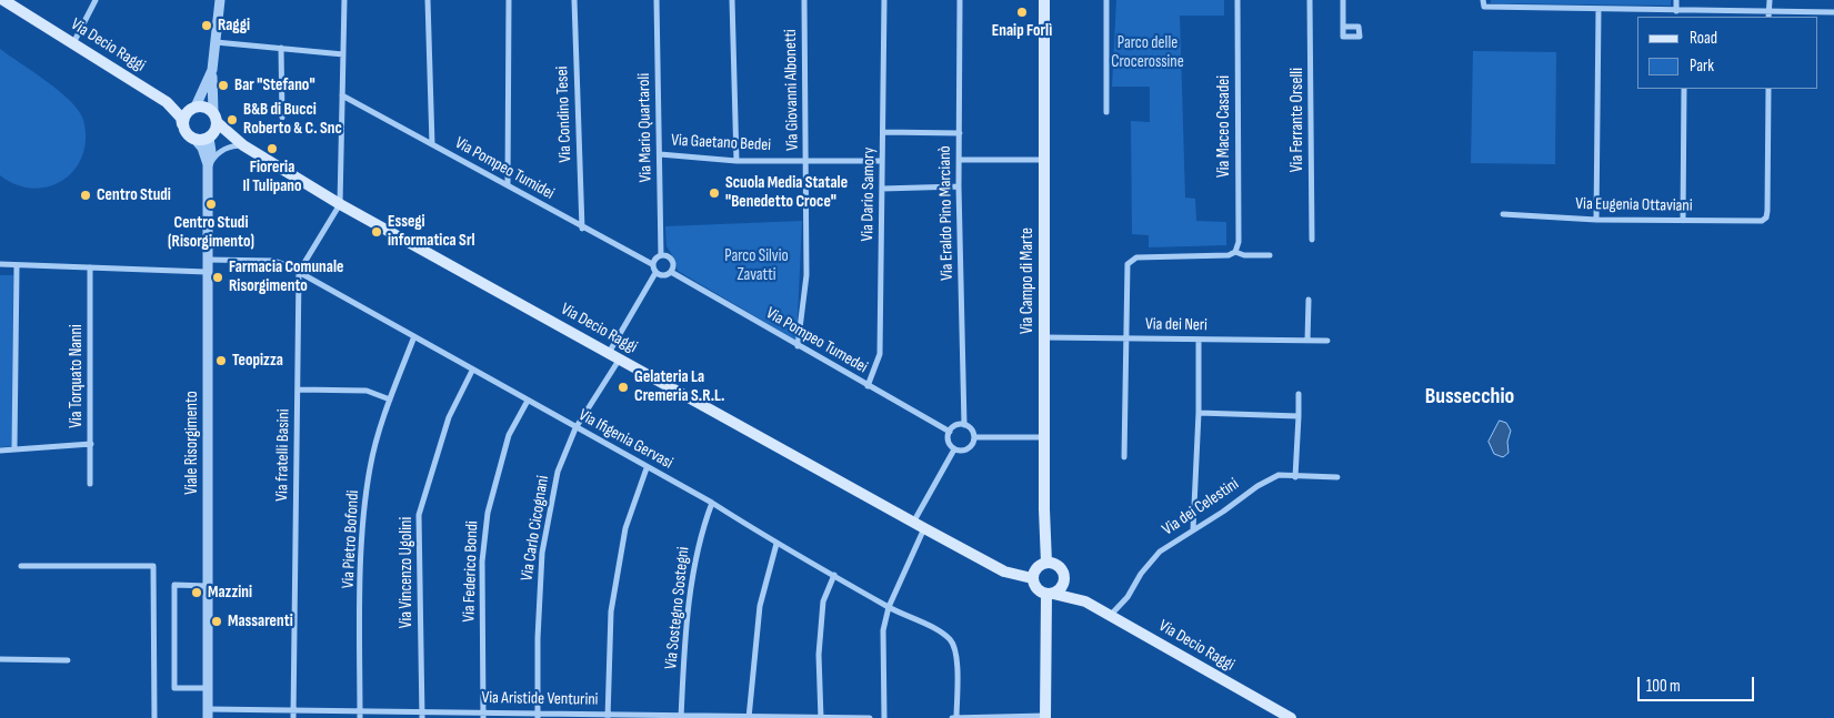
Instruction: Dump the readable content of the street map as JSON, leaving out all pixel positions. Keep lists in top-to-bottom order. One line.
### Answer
{"streets":{"main road":["Via Decio Raggi","Via Campo di Marte"],"street":["Via Giovanni Albonetti","Via Condino Tesei","Via Ferrante Orselli","Via Maceo Casadei","Via Mario Quartaroli","Via Gaetano Bedei","Via Pompeo Tumidei","Via Dario Samory","Via Eugenia Ottaviani","Via Eraldo Pino Marcianò","Via dei Neri","Via Pompeo Tumedei","Via Torquato Nanni","Via Ifigenia Gervasi","Viale Risorgimento","Via fratelli Basini","Via dei Celestini","Via Carlo Cicognani","Via Pietro Bofondi","Via Federico Bondi","Via Vincenzo Ugolini","Via Sostegno Sostegni","Via Aristide Venturini"]},"crossings":[["Via Decio Raggi","Via Campo di Marte"],["Via Decio Raggi","Viale Risorgimento"],["Via Decio Raggi","Via dei Celestini"],["Via Decio Raggi","Via Carlo Cicognani"],["Via Giovanni Albonetti","Via Gaetano Bedei"],["Via Giovanni Albonetti","Via Pompeo Tumedei"],["Via Condino Tesei","Via Pompeo Tumidei"],["Via Mario Quartaroli","Via Gaetano Bedei"],["Via Mario Quartaroli","Via Pompeo Tumidei"],["Via Mario Quartaroli","Via Pompeo Tumedei"],["Via Gaetano Bedei","Via Dario Samory"],["Via Pompeo Tumidei","Via Pompeo Tumedei"],["Via Dario Samory","Via Pompeo Tumedei"],["Via Eraldo Pino Marcianò","Via Pompeo Tumedei"],["Via Campo di Marte","Via dei Neri"],["Via Ifigenia Gervasi","Viale Risorgimento"],["Via Ifigenia Gervasi","Via fratelli Basini"],["Via Ifigenia Gervasi","Via Carlo Cicognani"],["Via Ifigenia Gervasi","Via Pietro Bofondi"],["Via Ifigenia Gervasi","Via Federico Bondi"],["Via Ifigenia Gervasi","Via Vincenzo Ugolini"],["Via Ifigenia Gervasi","Via Sostegno Sostegni"],["Viale Risorgimento","Via Aristide Venturini"],["Via fratelli Basini","Via Aristide Venturini"],["Via Carlo Cicognani","Via Aristide Venturini"],["Via Pietro Bofondi","Via Aristide Venturini"],["Via Federico Bondi","Via Aristide Venturini"],["Via Vincenzo Ugolini","Via Aristide Venturini"],["Via Sostegno Sostegni","Via Aristide Venturini"]],"districts":["Bussecchio"],"parks":["Parco delle Crocerossine","Parco Silvio Zavatti"],"places":["Enaip Forlì","Raggi","Bar \"Stefano\"","B&B di Bucci Roberto & C. Snc","Fioreria Il Tulipano","Scuola Media Statale \"Benedetto Croce\"","Centro Studi","Centro Studi (Risorgimento)","Essegi informatica Srl","Farmacia Comunale Risorgimento","Teopizza","Gelateria La Cremeria S.R.L.","Mazzini","Massarenti"],"legend":["Road","Park"],"scale_bar":"100 m"}
